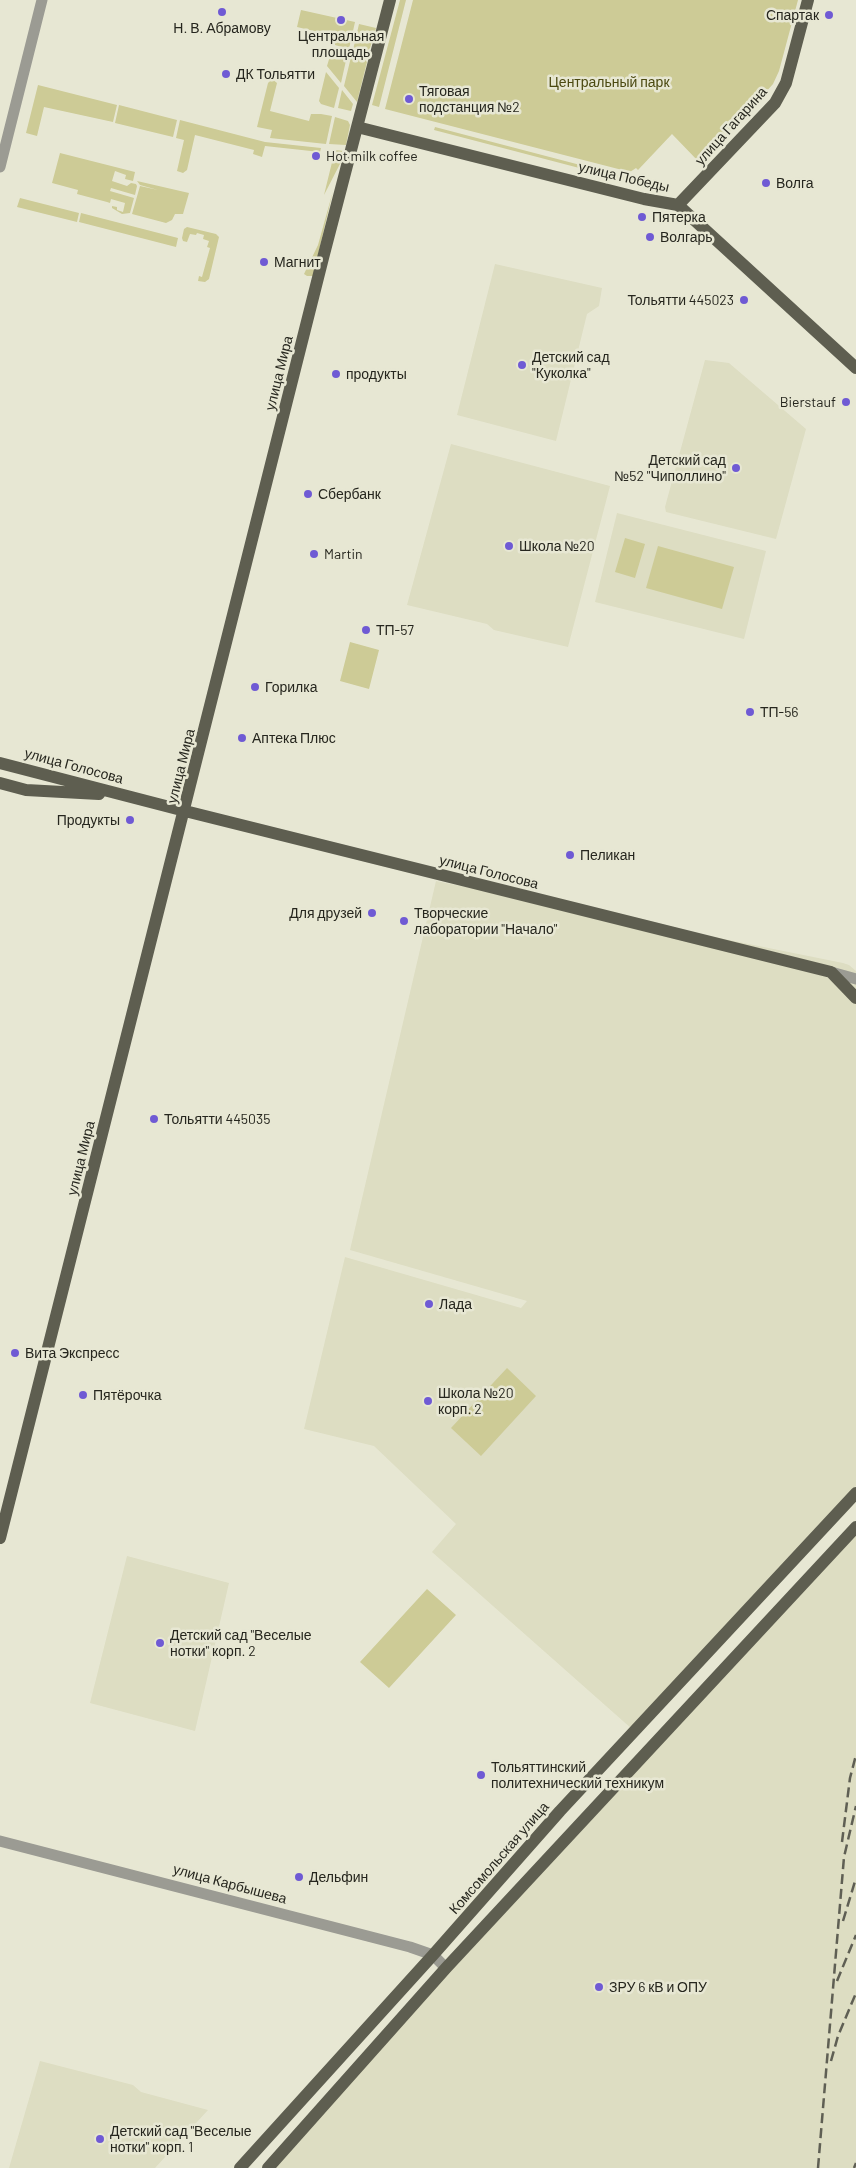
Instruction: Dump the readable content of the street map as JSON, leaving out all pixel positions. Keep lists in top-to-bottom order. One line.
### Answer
{"streets":{"main road":["улица Гагарина","улица Победы","улица Мира","улица Голосова","Комсомольская улица"],"street":["улица Карбышева"]},"crossings":[["улица Гагарина","улица Победы"],["улица Победы","улица Мира"],["улица Мира","улица Голосова"],["Комсомольская улица","улица Карбышева"]],"parks":["Центральный парк"],"places":["Н. В. Абрамову","Спартак","Центральная площадь","ДК Тольятти","Тяговая подстанция №2","Hot milk coffee","Волга","Пятерка","Волгарь","Магнит","Тольятти 445023","Детский сад \"Куколка\"","продукты","Bierstauf","Детский сад №52 \"Чиполлино\"","Сбербанк","Школа №20","Martin","ТП-57","Горилка","ТП-56","Аптека Плюс","Продукты","Пеликан","Для друзей","Творческие лаборатории \"Начало\"","Тольятти 445035","Лада","Вита Экспресс","Пятёрочка","Школа №20 корп. 2","Детский сад \"Веселые нотки\" корп. 2","Тольяттинский политехнический техникум","Дельфин","ЗРУ 6 кВ и ОПУ","Детский сад \"Веселые нотки\" корп. 1"]}
